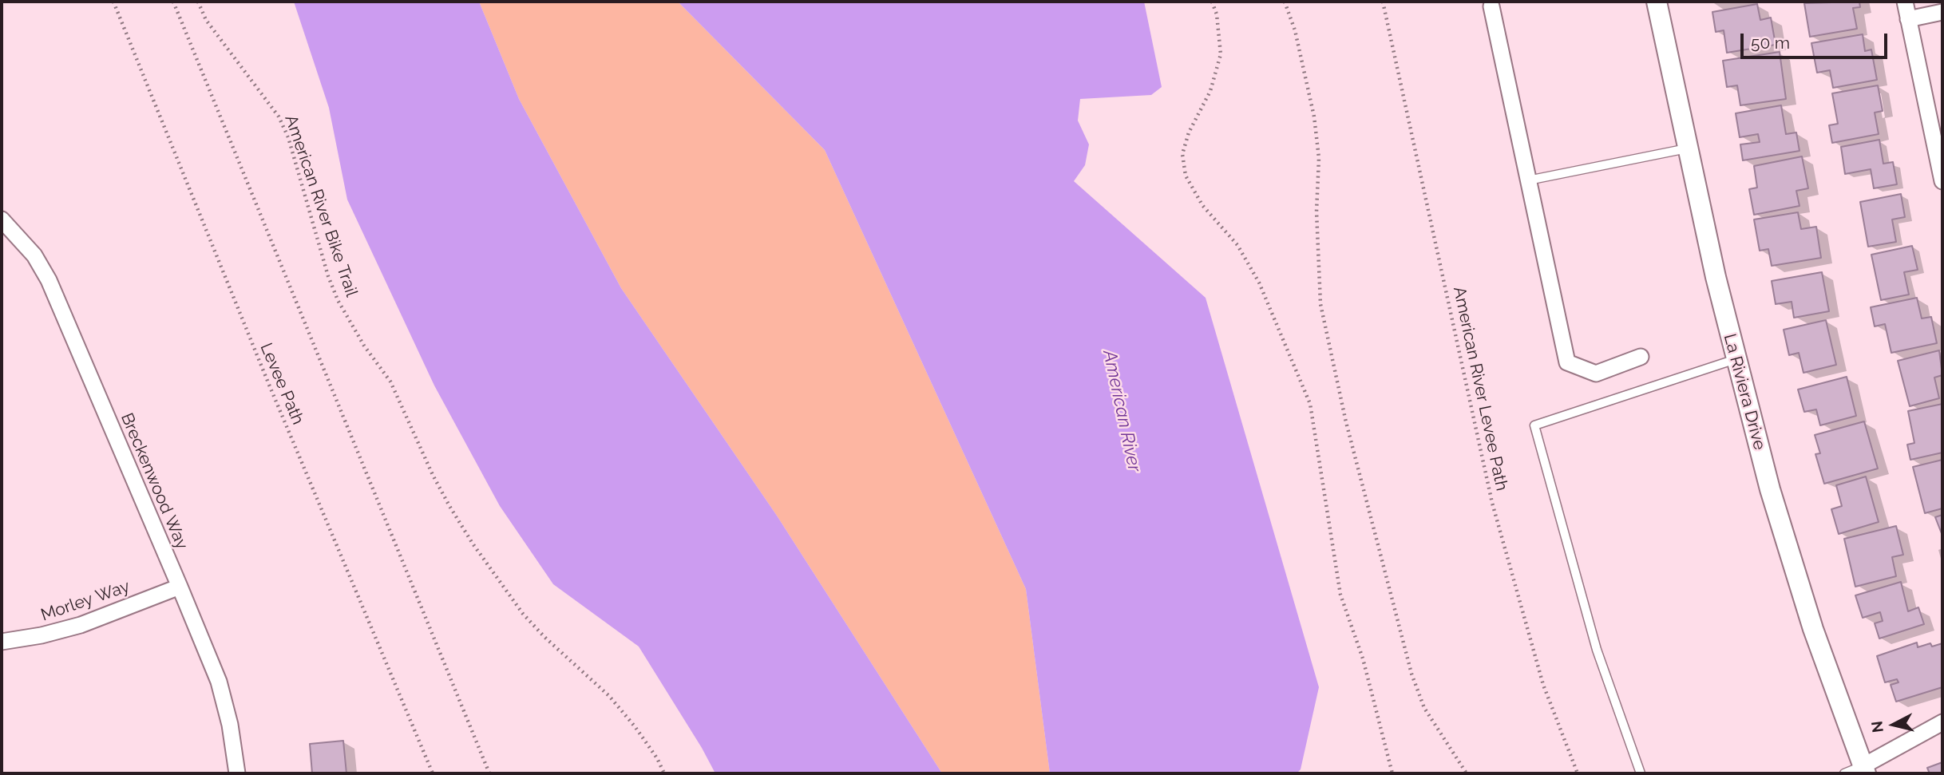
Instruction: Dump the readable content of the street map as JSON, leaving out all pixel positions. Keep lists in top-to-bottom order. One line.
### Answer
{"streets":{"street":["La Riviera Drive","Breckenwood Way","Morley Way"],"path":["American River Bike Trail","Levee Path","American River Levee Path"]},"crossings":[["Breckenwood Way","Morley Way"]],"water":["American River"],"scale_bar":"50 m","north":"left"}
